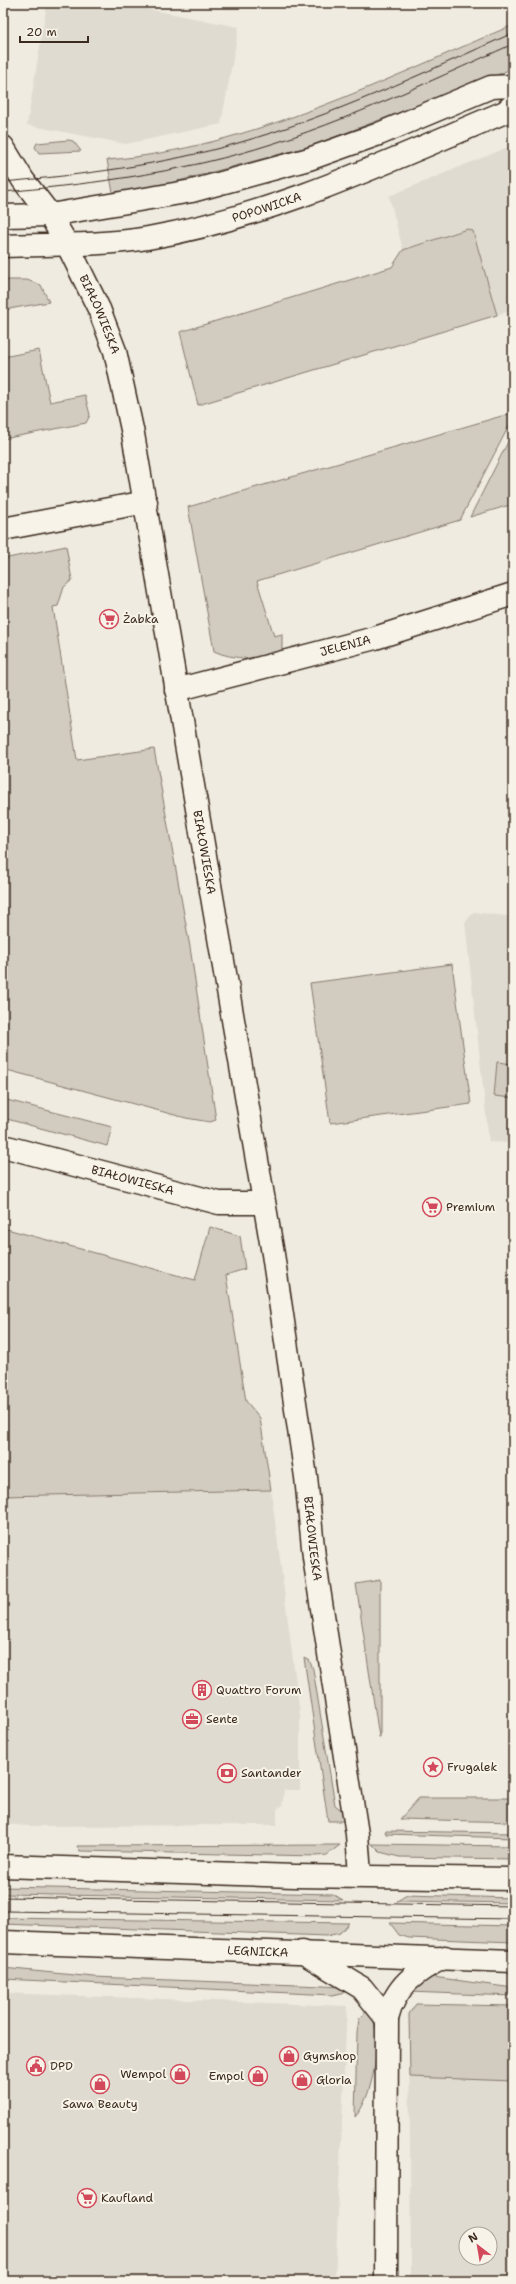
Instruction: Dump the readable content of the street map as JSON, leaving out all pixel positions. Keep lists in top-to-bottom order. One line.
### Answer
{"streets":{"street":["POPOWICKA","BIAŁOWIESKA","JELENIA","LEGNICKA"]},"crossings":[["POPOWICKA","BIAŁOWIESKA"],["BIAŁOWIESKA","JELENIA"]],"places":{"supermarket":["Żabka","Premium","Kaufland"],"building":["Quattro Forum"],"office":["Sente"],"place":["Frugalek"],"bank":["Santander"],"shop":["Gymshop","Wempol","Empol","Gloria","Sawa Beauty"],"public building":["DPD"]},"scale_bar":"20 m","north":"top left"}
